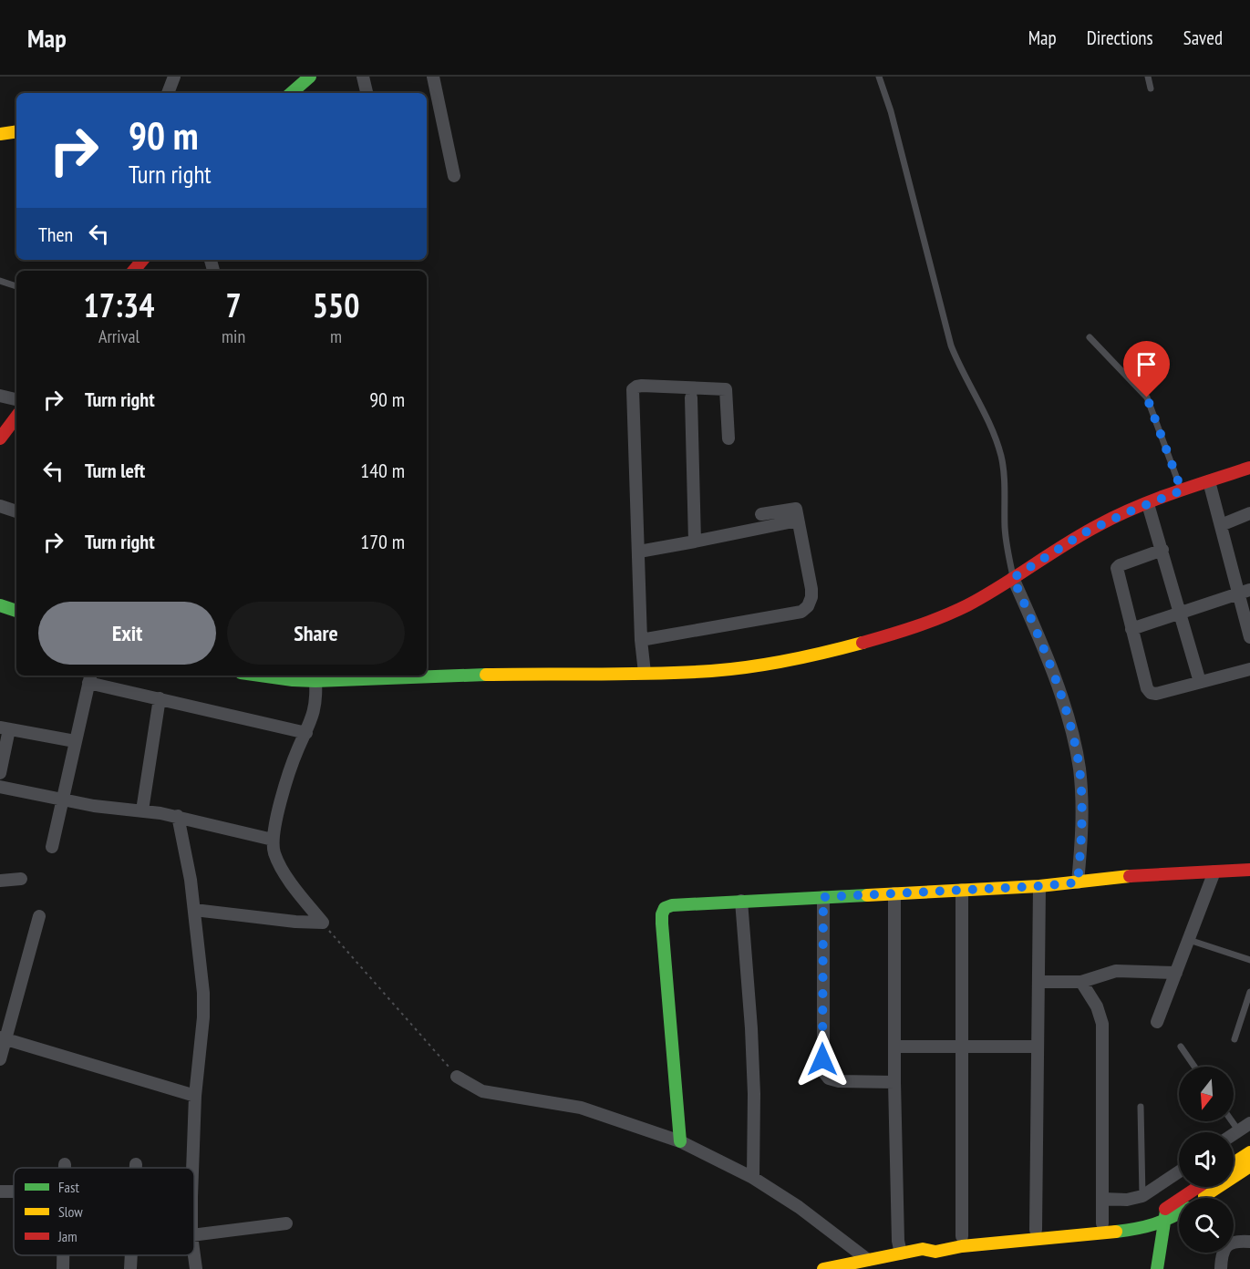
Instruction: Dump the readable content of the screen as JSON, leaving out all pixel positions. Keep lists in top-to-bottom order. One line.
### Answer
{"legend":["Fast","Slow","Jam"],"north":"bottom","page":{"header":"Map","nav":["Map","Directions","Saved"],"turn":["90 m","Turn right"],"then":"Then","eta":["17:34","Arrival","7","min","550","m"],"list":[{"name":"Turn right","value":"90 m"},{"name":"Turn left","value":"140 m"},{"name":"Turn right","value":"170 m"}],"buttons":["Exit","Share"]}}
